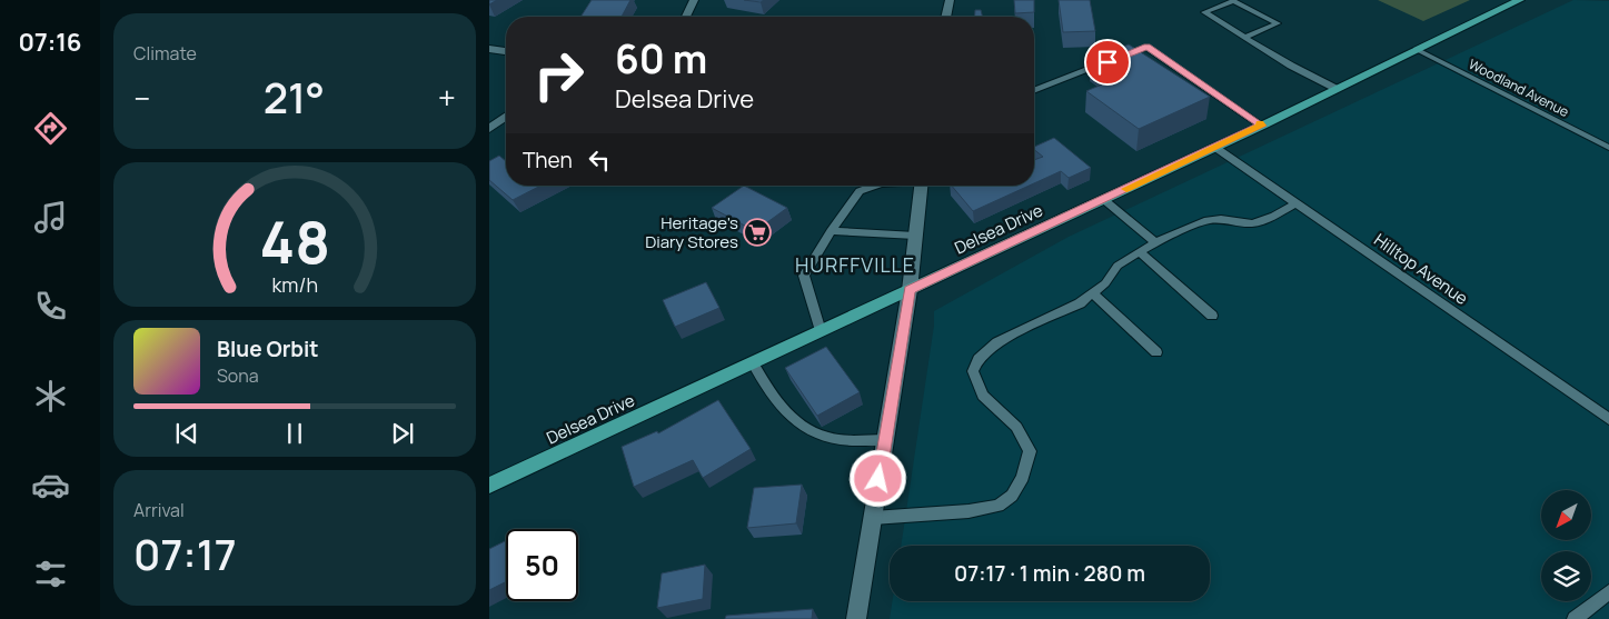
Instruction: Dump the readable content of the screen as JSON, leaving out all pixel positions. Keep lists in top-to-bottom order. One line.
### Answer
{"streets":{"main road":["Delsea Drive"],"lane":["Woodland Avenue","Hilltop Avenue"]},"crossings":[["Woodland Avenue","Delsea Drive"],["Delsea Drive","Hilltop Avenue"]],"districts":["HURFFVILLE"],"places":{"supermarket":["Heritage's Diary Stores"]},"north":"bottom left","page":{"tabs":"07:16","tile":["Climate",["Arrival","07:17"]],"turn":["60 m","Delsea Drive"],"heat":["−","21°","+"],"then":"Then","song":["Blue Orbit","Sona"],"limit":"50","trip":"07:17 · 1 min · 280 m","gauge":["48","km/h"]}}
